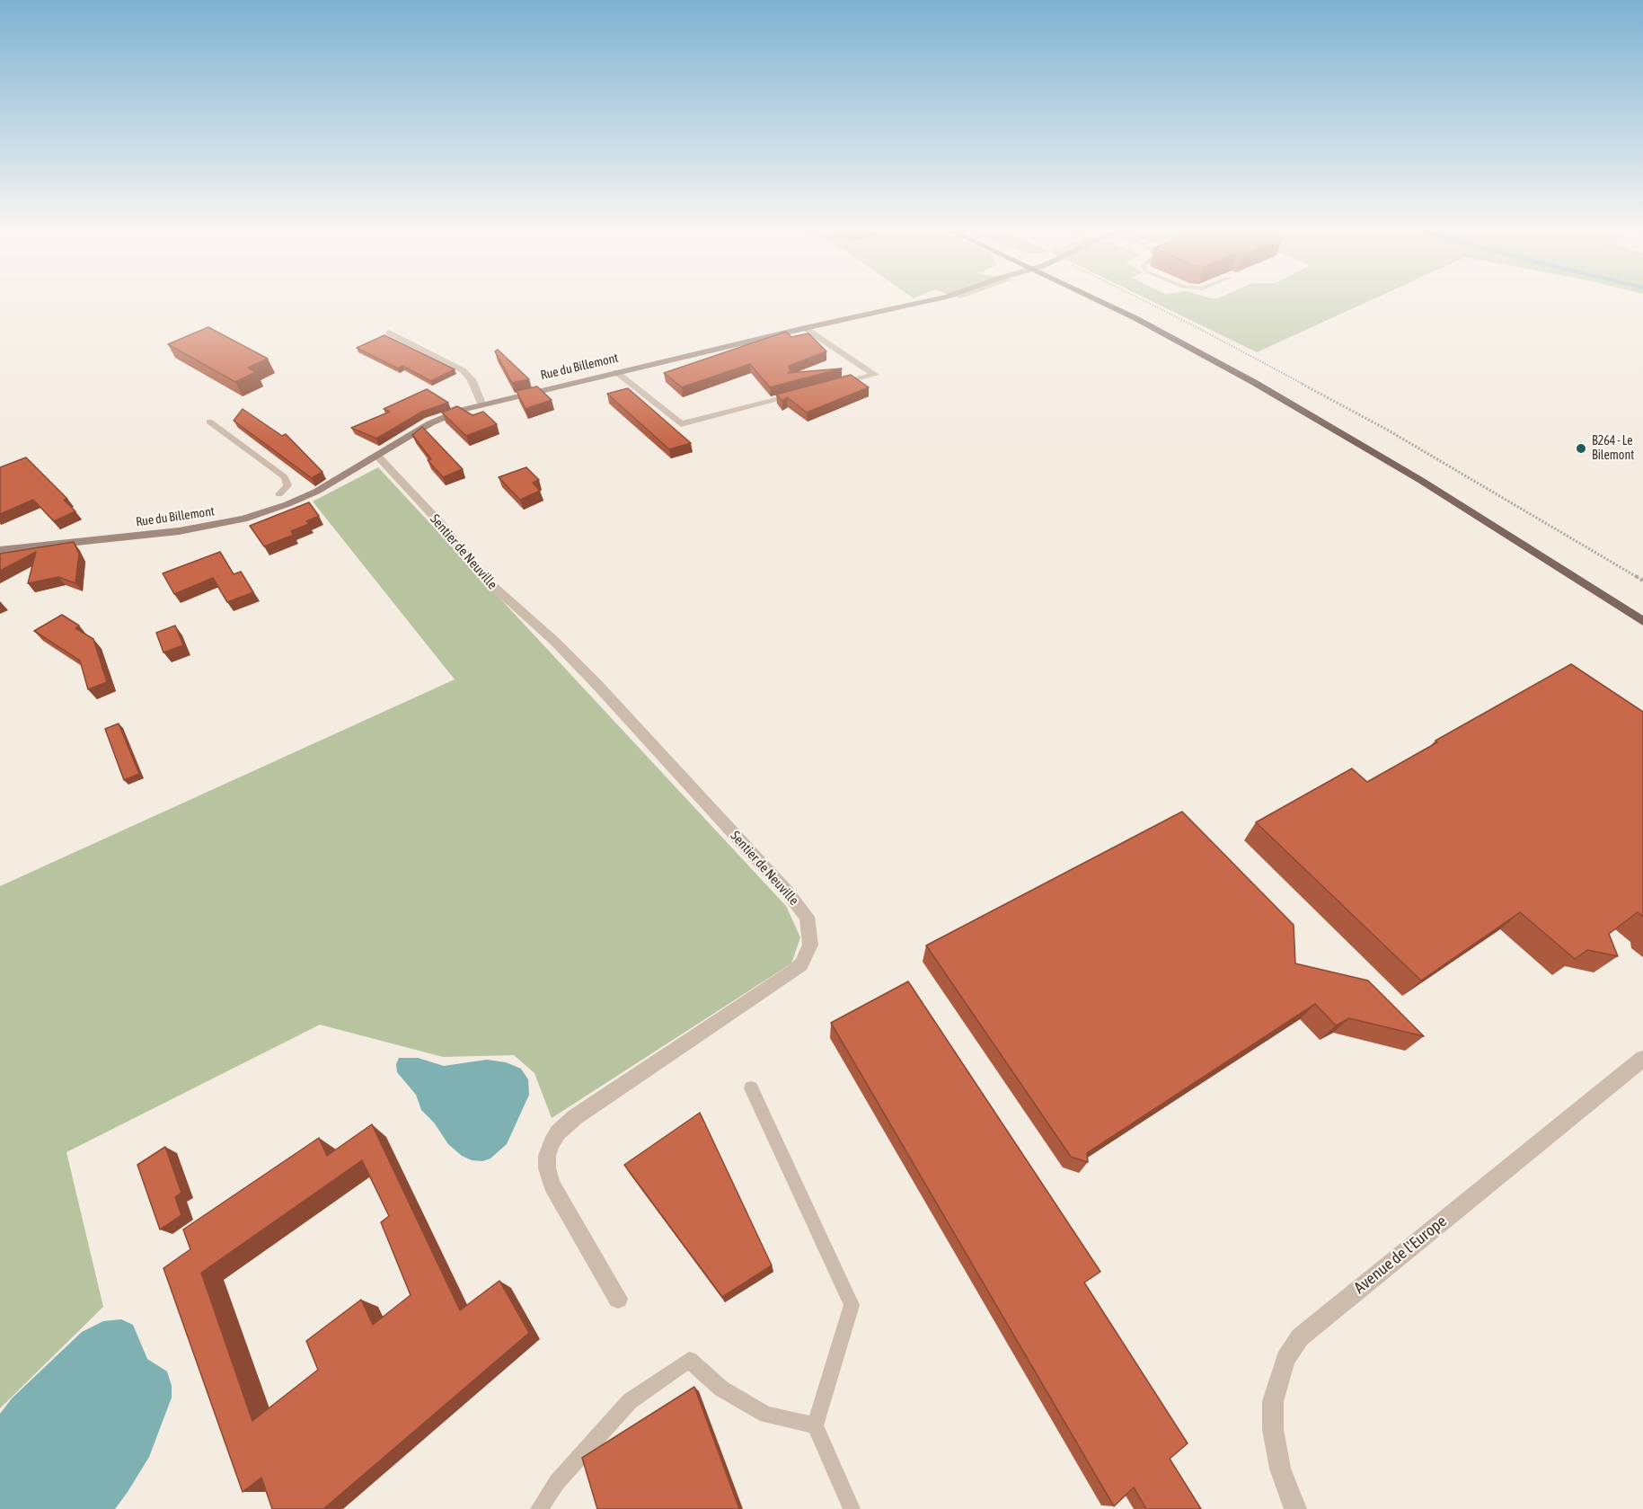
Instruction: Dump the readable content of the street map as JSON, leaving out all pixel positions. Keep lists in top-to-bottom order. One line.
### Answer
{"streets":{"street":["Rue du Billemont","Sentier de Neuville","Avenue de l'Europe"]},"crossings":[["Rue du Billemont","Sentier de Neuville"]],"places":["B264 - Le Bilemont"]}
